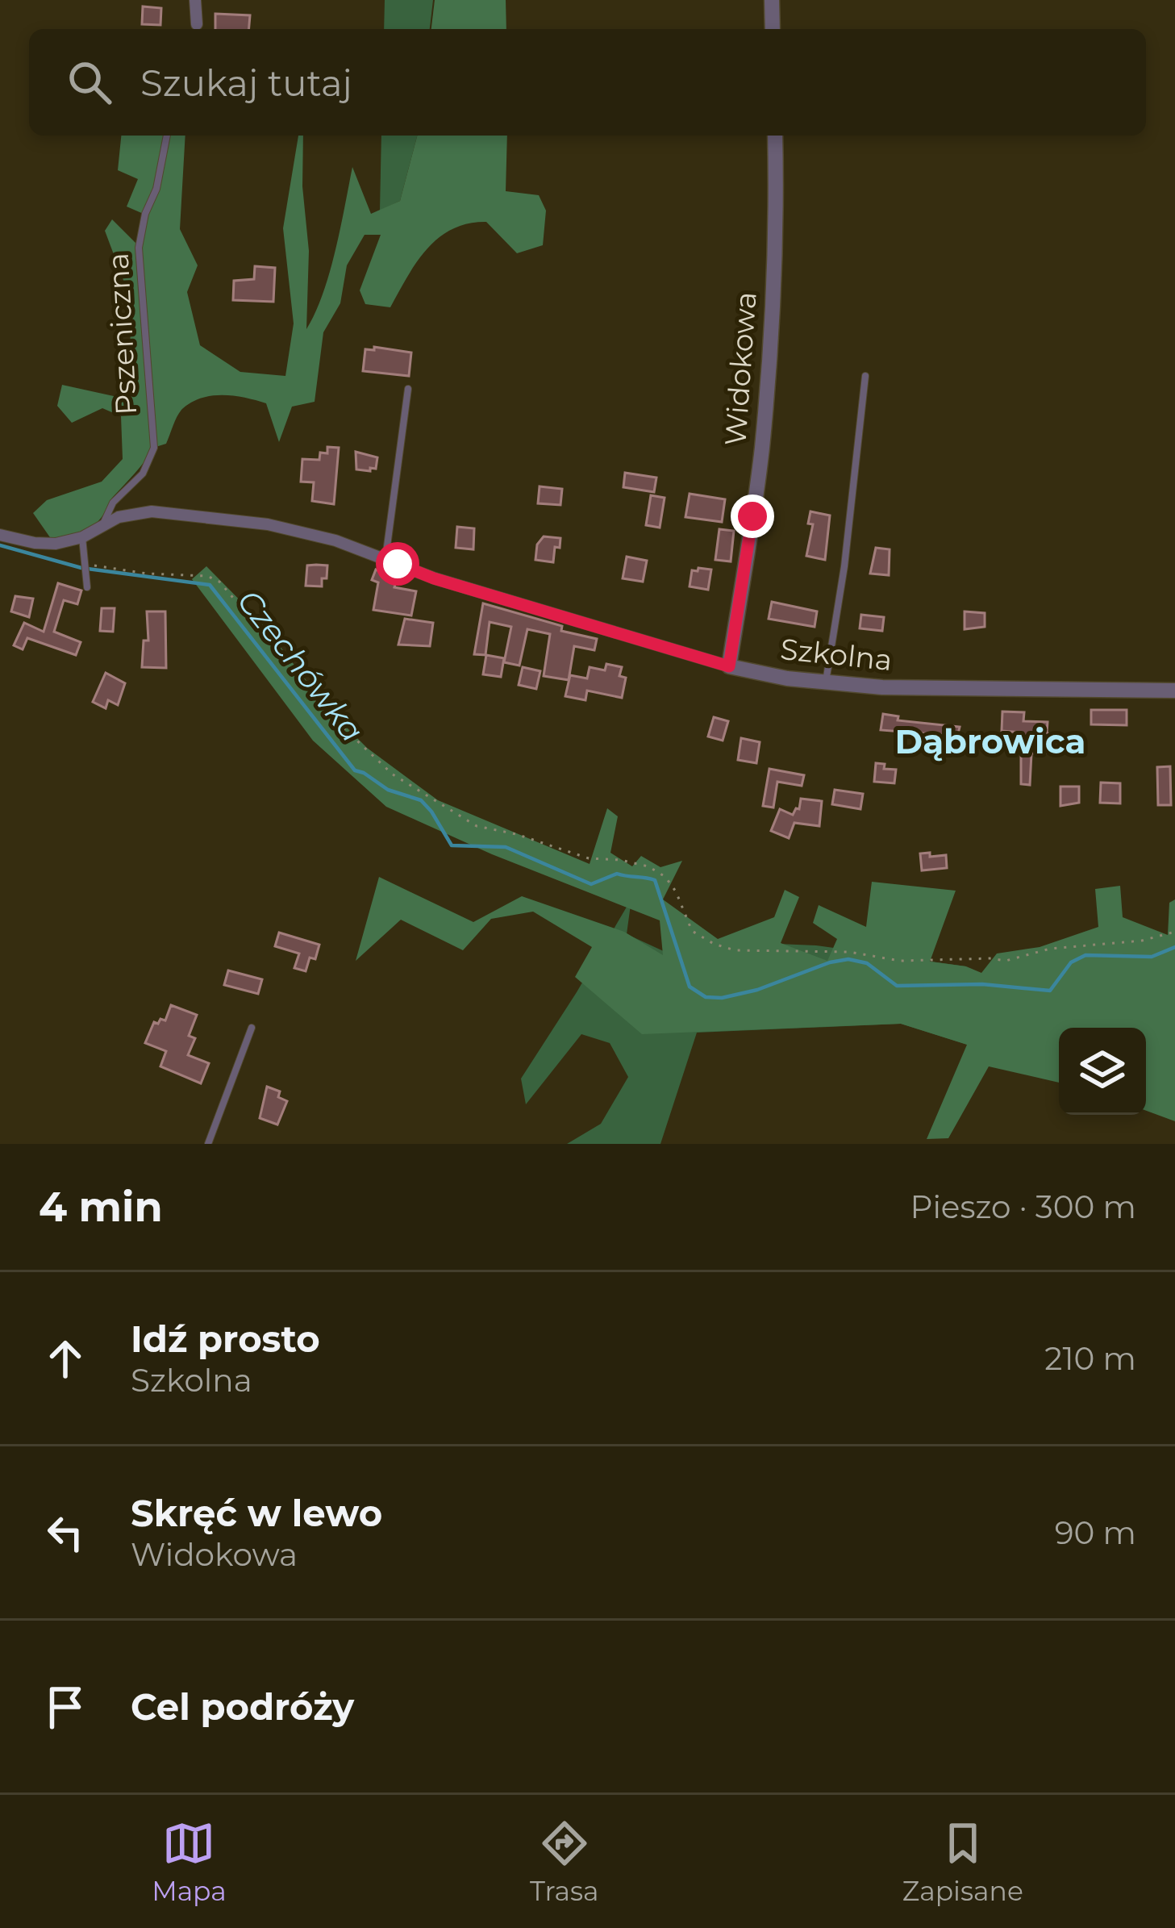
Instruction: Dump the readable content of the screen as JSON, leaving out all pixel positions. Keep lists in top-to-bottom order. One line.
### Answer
{"streets":{"street":["Widokowa","Szkolna"],"lane":["Pszeniczna"]},"crossings":[["Pszeniczna","Szkolna"],["Widokowa","Szkolna"]],"districts":["Dąbrowica"],"water":["Czechówka"],"page":{"search":"Szukaj tutaj","heading":["4 min","Pieszo · 300 m"],"list":[["Idź prosto","Szkolna","210 m"],["Skręć w lewo","Widokowa","90 m"],"Cel podróży"],"nav":["Mapa","Trasa","Zapisane"]}}
